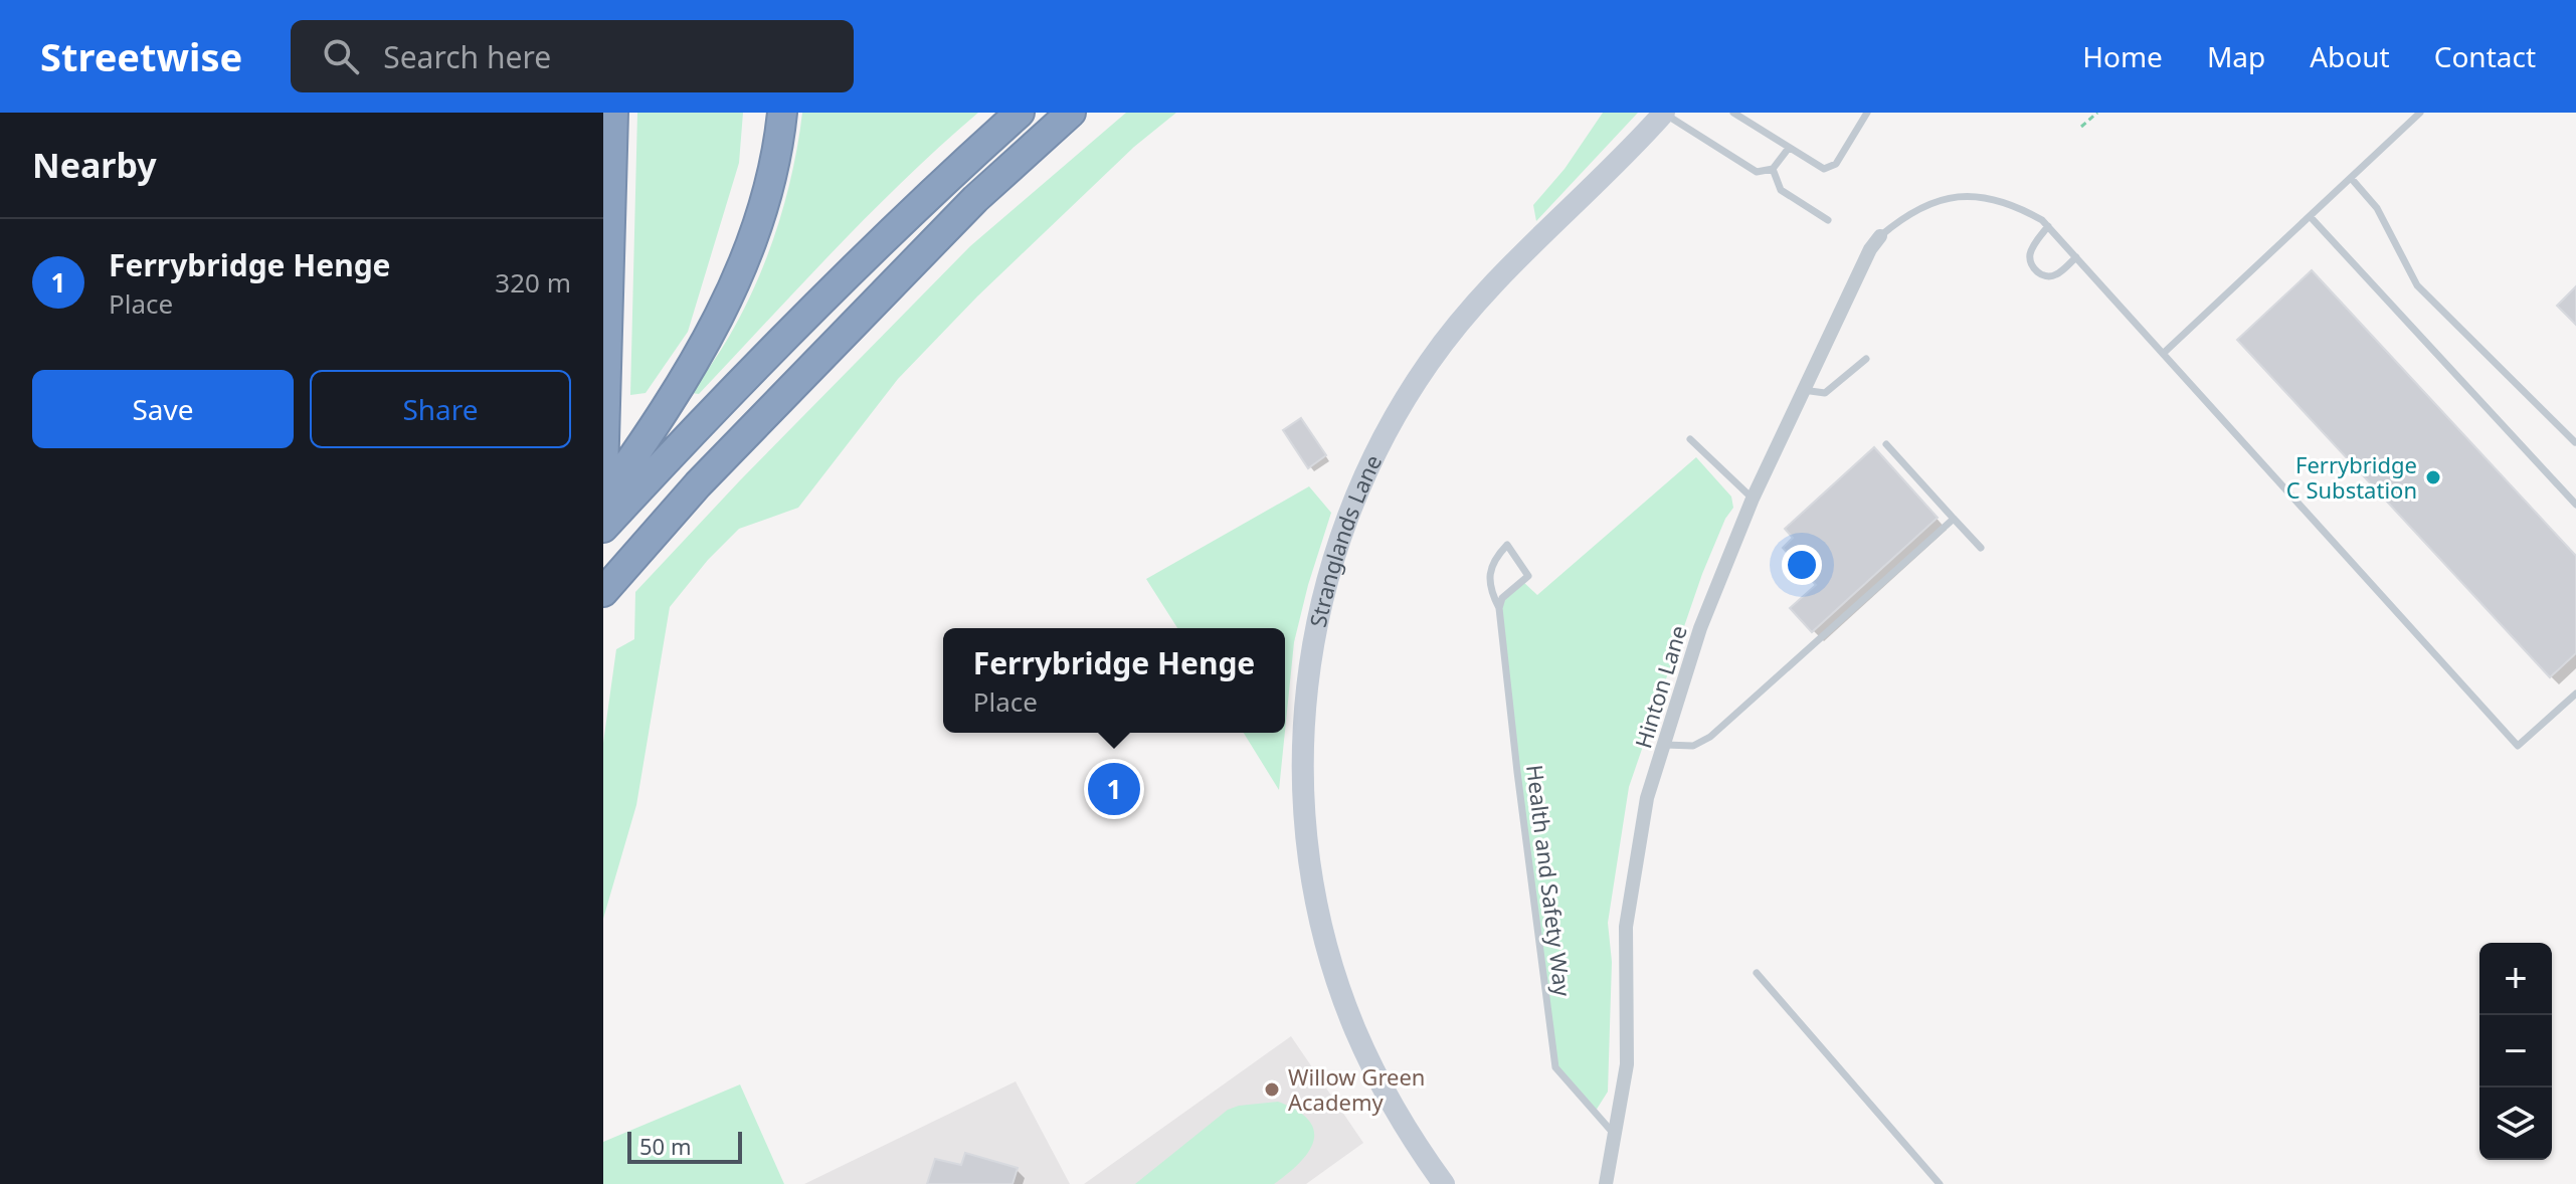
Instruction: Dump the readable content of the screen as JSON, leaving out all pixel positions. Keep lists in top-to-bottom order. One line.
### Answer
{"streets":{"main road":["Stranglands Lane"],"street":["Hinton Lane"],"lane":["Health and Safety Way"]},"crossings":[["Hinton Lane","Health and Safety Way"]],"places":["Ferrybridge C Substation","Willow Green Academy"],"scale_bar":"50 m","page":{"header":"Streetwise","search":"Search here","nav":["Home","Map","About","Contact"],"heading":"Nearby","list":[{"mark":"1","name":"Ferrybridge Henge","note":"Place","value":"320 m"}],"buttons":["Save","Share"],"popup":["Ferrybridge Henge","Place"],"pins":"1","map_buttons":["+","−"],"scale":"50 m"}}
